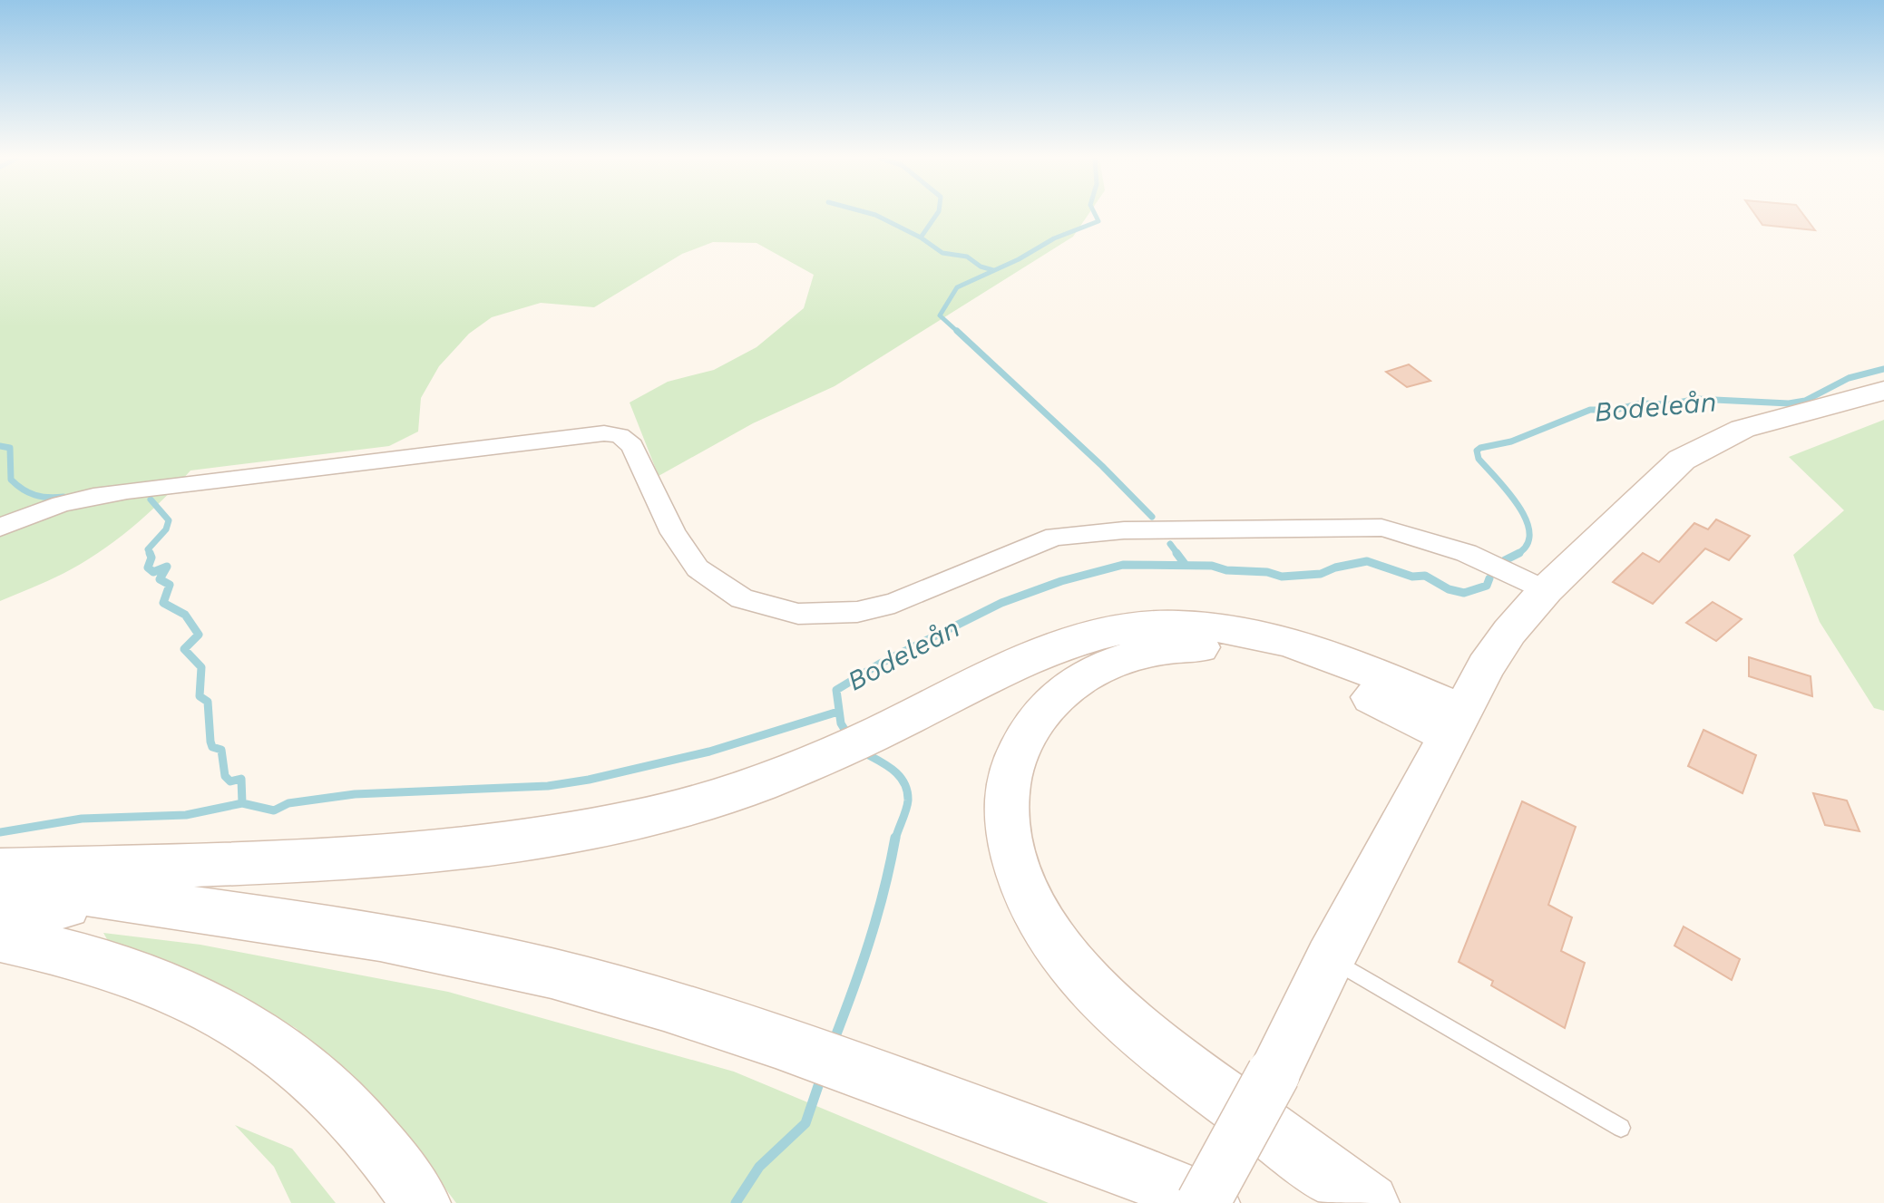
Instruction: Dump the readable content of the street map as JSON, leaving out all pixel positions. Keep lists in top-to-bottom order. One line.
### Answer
{"water":["Bodeleån"]}
